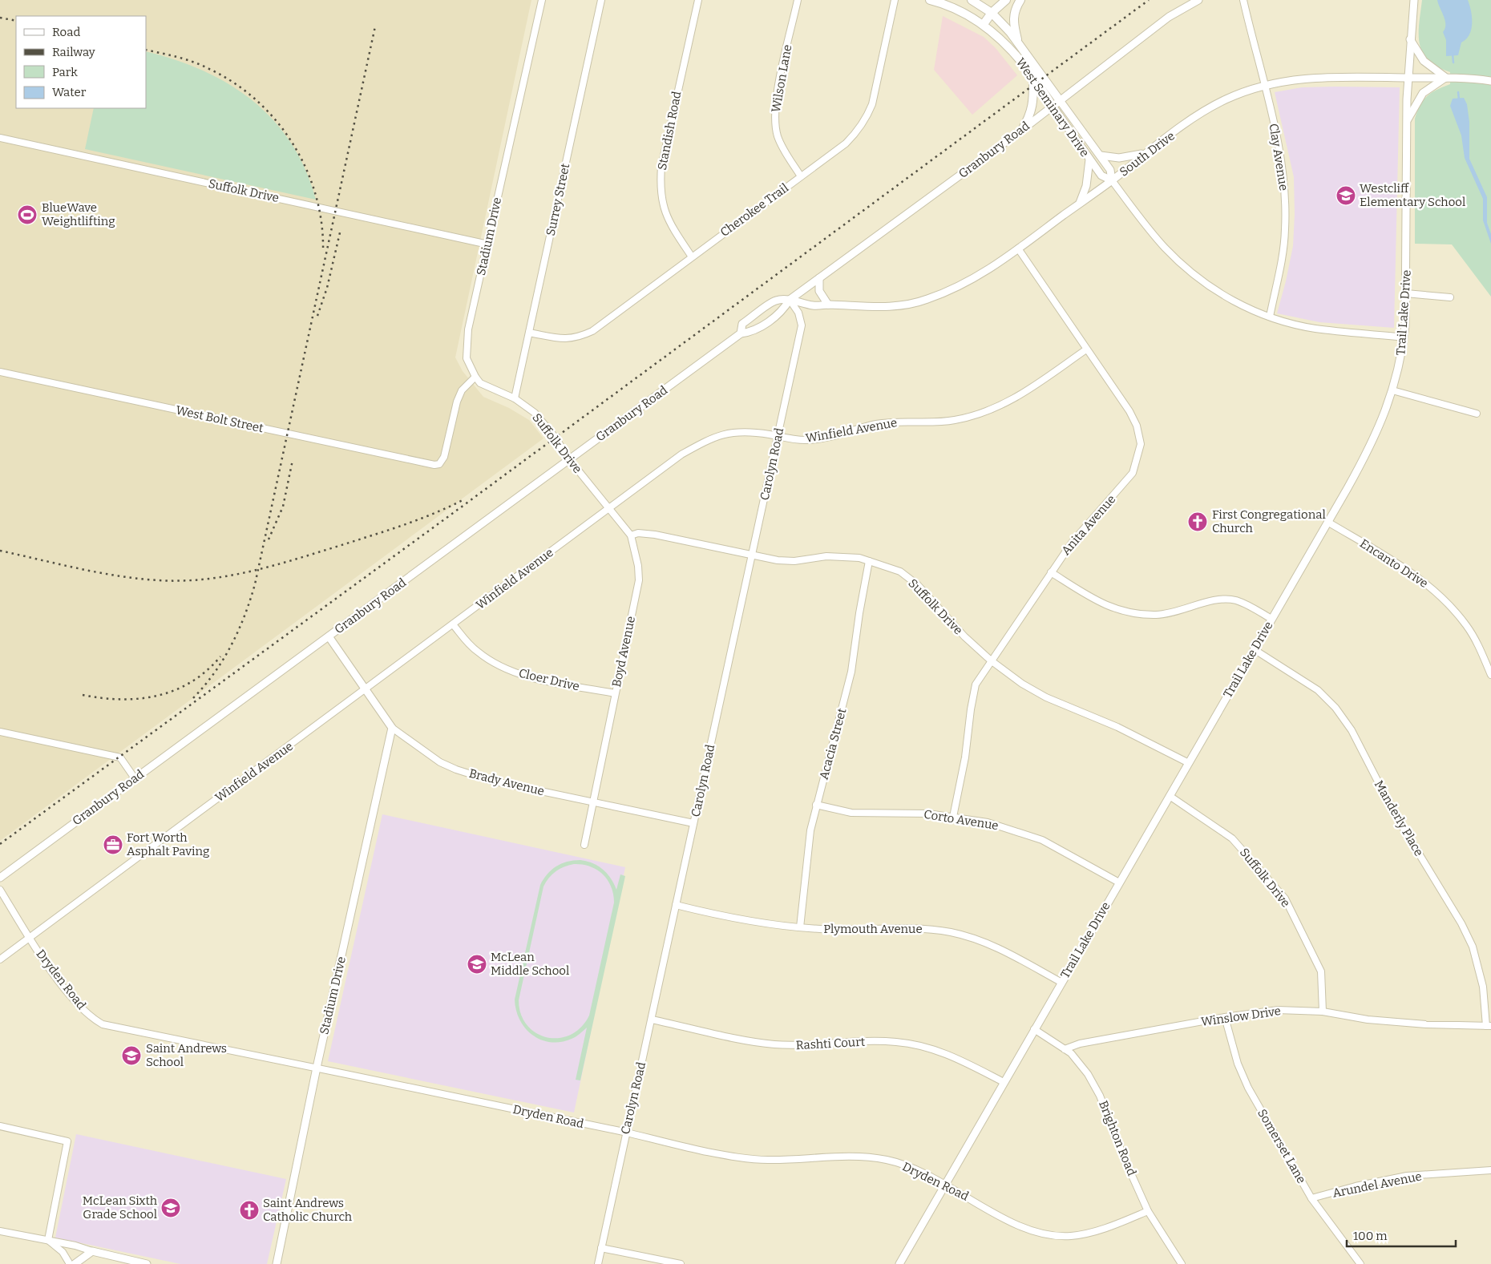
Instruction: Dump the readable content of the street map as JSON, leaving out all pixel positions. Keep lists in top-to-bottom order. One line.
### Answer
{"streets":{"main road":["West Seminary Drive"],"street":["Wilson Lane","Standish Road","Granbury Road","South Drive","Clay Avenue","Suffolk Drive","Surrey Street","Cherokee Trail","Stadium Drive","Trail Lake Drive","West Bolt Street","Winfield Avenue","Carolyn Road","Anita Avenue","Encanto Drive","Boyd Avenue","Cloer Drive","Acacia Street","Brady Avenue","Manderly Place","Corto Avenue","Plymouth Avenue","Dryden Road","Winslow Drive","Rashti Court","Brighton Road","Somerset Lane","Arundel Avenue"]},"crossings":[["Wilson Lane","Cherokee Trail"],["West Seminary Drive","Granbury Road"],["West Seminary Drive","South Drive"],["West Seminary Drive","Clay Avenue"],["West Seminary Drive","Trail Lake Drive"],["Standish Road","Cherokee Trail"],["Granbury Road","South Drive"],["Granbury Road","Suffolk Drive"],["Granbury Road","Carolyn Road"],["Granbury Road","Brady Avenue"],["South Drive","Clay Avenue"],["South Drive","Trail Lake Drive"],["South Drive","Carolyn Road"],["South Drive","Anita Avenue"],["Suffolk Drive","Surrey Street"],["Suffolk Drive","Stadium Drive"],["Suffolk Drive","Trail Lake Drive"],["Suffolk Drive","West Bolt Street"],["Suffolk Drive","Winfield Avenue"],["Suffolk Drive","Carolyn Road"],["Suffolk Drive","Anita Avenue"],["Suffolk Drive","Boyd Avenue"],["Suffolk Drive","Acacia Street"],["Suffolk Drive","Winslow Drive"],["Surrey Street","Cherokee Trail"],["Stadium Drive","West Bolt Street"],["Stadium Drive","Brady Avenue"],["Stadium Drive","Dryden Road"],["Trail Lake Drive","Encanto Drive"],["Trail Lake Drive","Manderly Place"],["Trail Lake Drive","Corto Avenue"],["Trail Lake Drive","Plymouth Avenue"],["Trail Lake Drive","Dryden Road"],["Trail Lake Drive","Rashti Court"],["Trail Lake Drive","Brighton Road"],["Winfield Avenue","Carolyn Road"],["Winfield Avenue","Anita Avenue"],["Winfield Avenue","Boyd Avenue"],["Winfield Avenue","Cloer Drive"],["Winfield Avenue","Brady Avenue"],["Winfield Avenue","Dryden Road"],["Carolyn Road","Brady Avenue"],["Carolyn Road","Plymouth Avenue"],["Carolyn Road","Dryden Road"],["Carolyn Road","Rashti Court"],["Anita Avenue","Corto Avenue"],["Boyd Avenue","Cloer Drive"],["Boyd Avenue","Brady Avenue"],["Acacia Street","Corto Avenue"],["Acacia Street","Plymouth Avenue"],["Manderly Place","Winslow Drive"],["Dryden Road","Brighton Road"],["Winslow Drive","Brighton Road"],["Winslow Drive","Somerset Lane"],["Somerset Lane","Arundel Avenue"]],"places":{"school or university":["Westcliff Elementary School","McLean Middle School","Saint Andrews School","McLean Sixth Grade School"],"sports":["BlueWave Weightlifting"],"church":["First Congregational Church","Saint Andrews Catholic Church"],"office":["Fort Worth Asphalt Paving"]},"legend":["Road","Railway","Park","Water"],"scale_bar":"100 m"}
